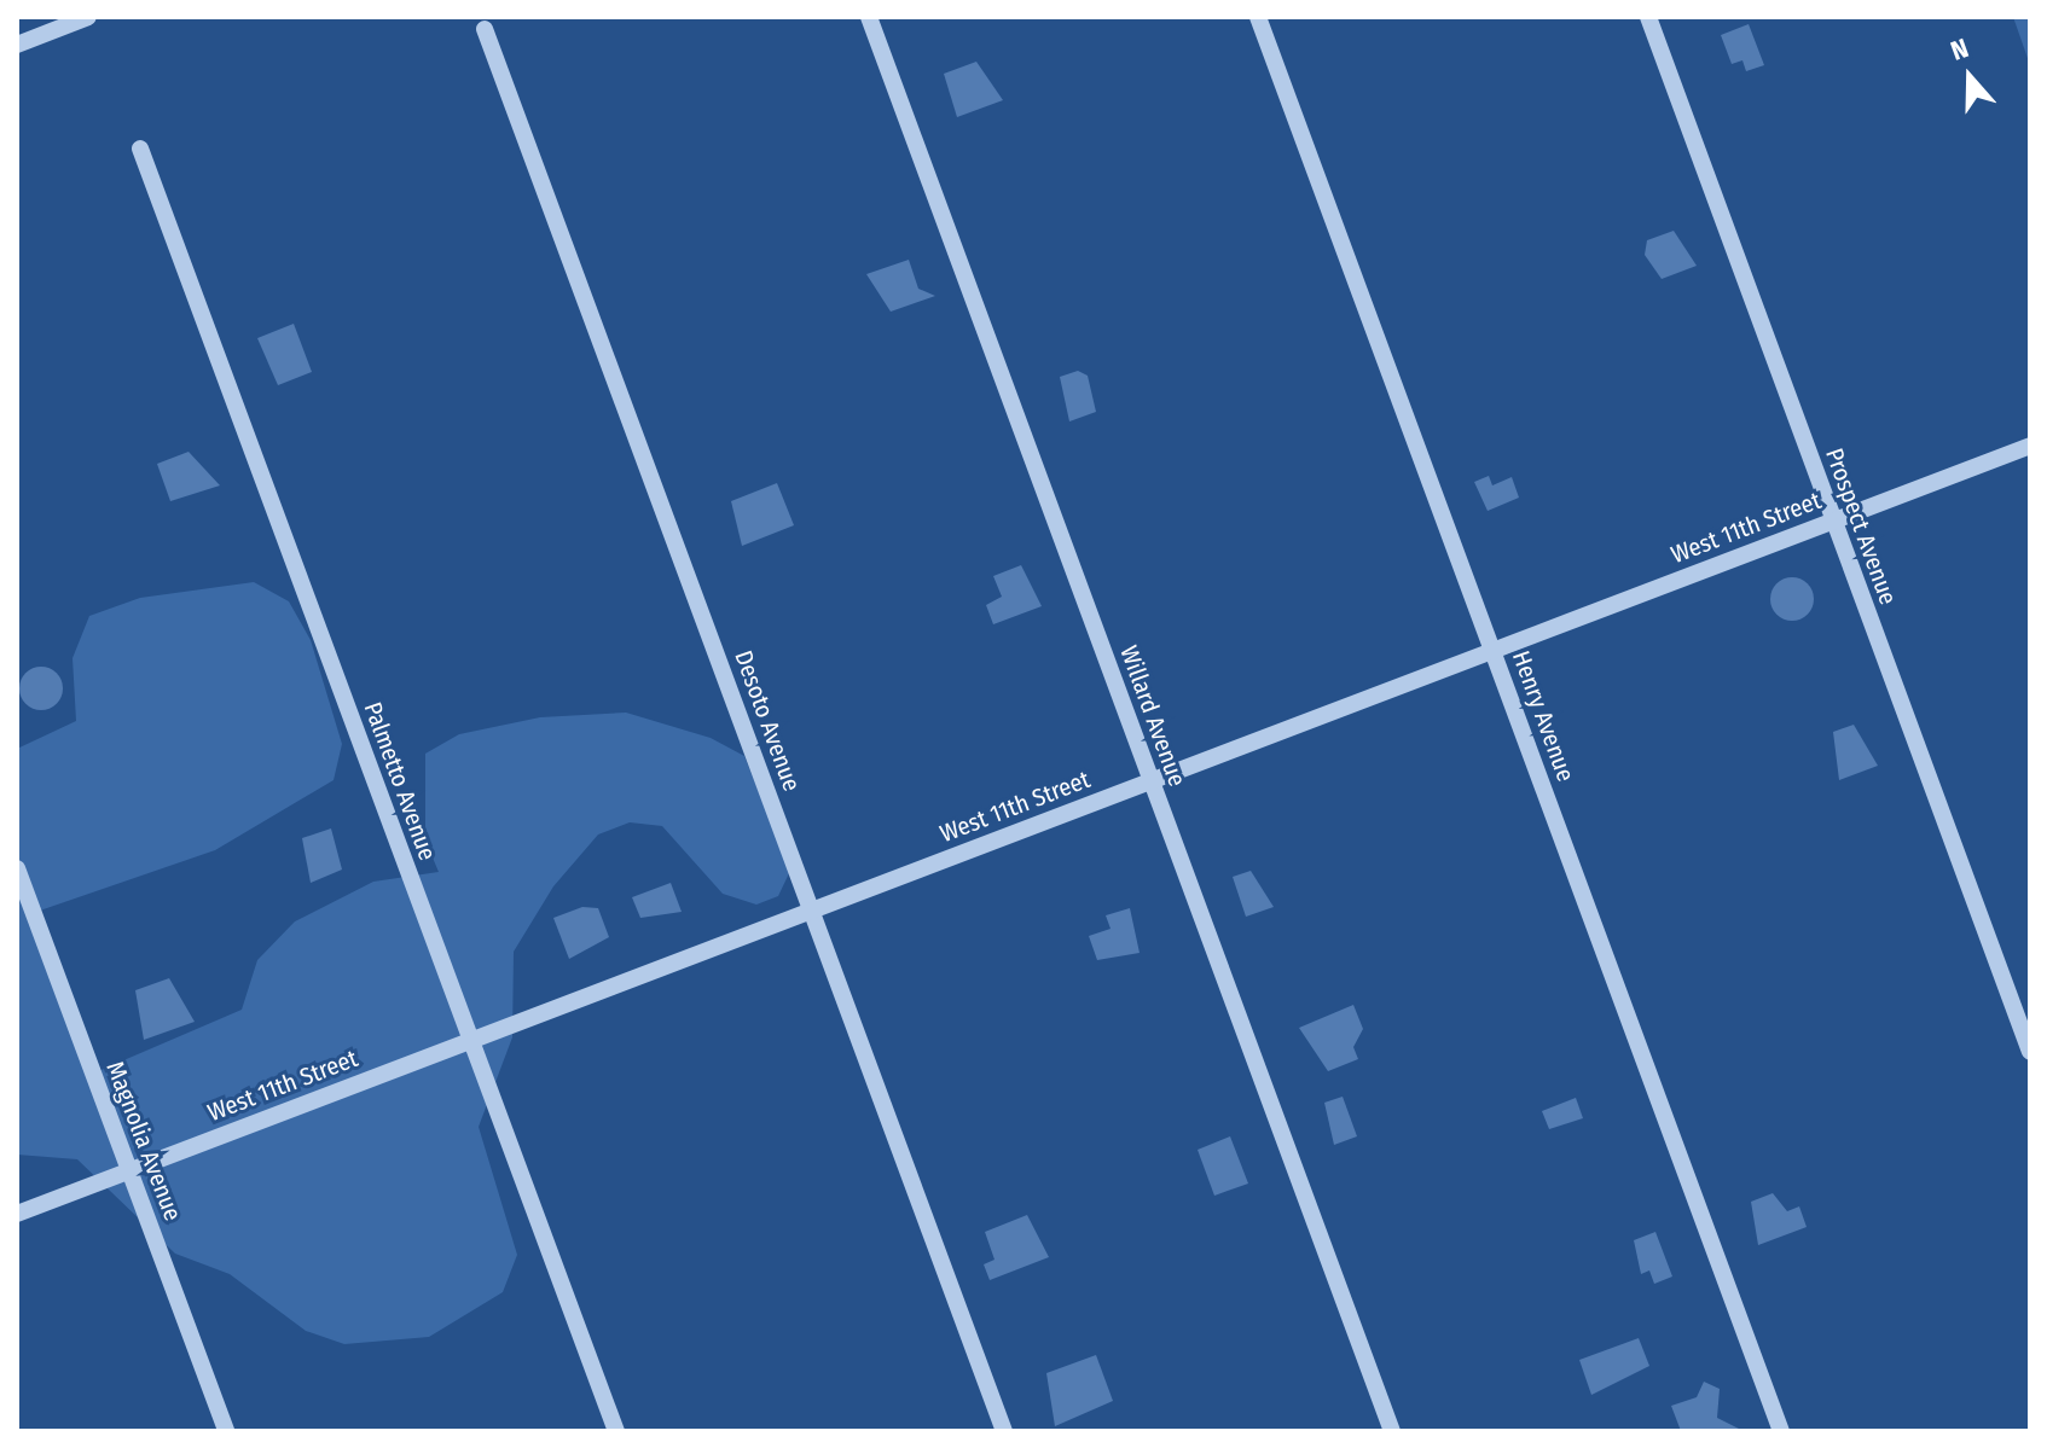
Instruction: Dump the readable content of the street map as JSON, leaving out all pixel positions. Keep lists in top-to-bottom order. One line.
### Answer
{"streets":{"street":["Prospect Avenue","West 11th Street","Willard Avenue","Henry Avenue","Desoto Avenue","Palmetto Avenue","Magnolia Avenue"]},"crossings":[["Prospect Avenue","West 11th Street"],["West 11th Street","Willard Avenue"],["West 11th Street","Henry Avenue"],["West 11th Street","Desoto Avenue"],["West 11th Street","Palmetto Avenue"],["West 11th Street","Magnolia Avenue"]],"north":"top"}
